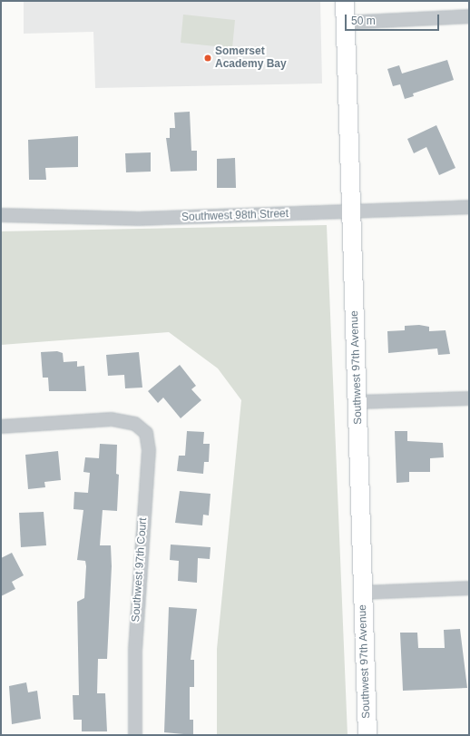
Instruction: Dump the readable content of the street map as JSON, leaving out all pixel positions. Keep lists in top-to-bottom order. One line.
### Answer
{"streets":{"street":["Southwest 98th Street","Southwest 97th Avenue","Southwest 97th Court"]},"crossings":[["Southwest 98th Street","Southwest 97th Avenue"]],"places":["Somerset Academy Bay"],"scale_bar":"50 m"}
